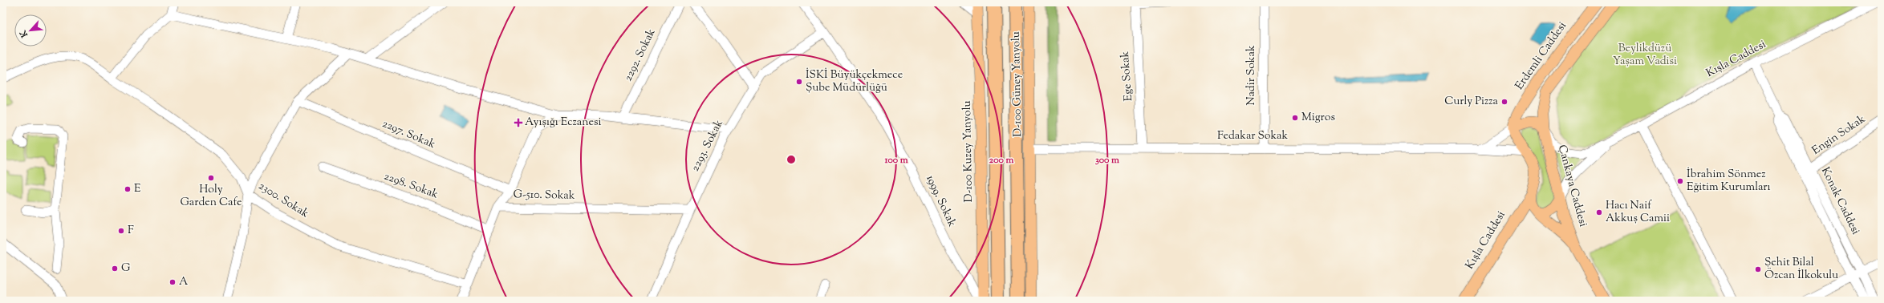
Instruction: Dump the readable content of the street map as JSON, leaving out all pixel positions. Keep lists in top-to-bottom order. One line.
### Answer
{"streets":{"main road":["Erdemli Caddesi","Kışla Caddesi","D-100 Güney Yanyolu","D-100 Kuzey Yanyolu","Çankaya Caddesi"],"street":["2292. Sokak","Nadir Sokak","Ege Sokak","2297. Sokak","Engin Sokak","Fedakar Sokak","2293. Sokak","2298. Sokak","G-510. Sokak","2300. Sokak","1999. Sokak","Konak Caddesi"]},"crossings":[["Erdemli Caddesi","Kışla Caddesi"],["Kışla Caddesi","Konak Caddesi"],["Nadir Sokak","Fedakar Sokak"],["Ege Sokak","Fedakar Sokak"],["D-100 Güney Yanyolu","Fedakar Sokak"],["2297. Sokak","2300. Sokak"],["Engin Sokak","Konak Caddesi"],["2293. Sokak","G-510. Sokak"],["2293. Sokak","1999. Sokak"],["2298. Sokak","G-510. Sokak"],["G-510. Sokak","2300. Sokak"]],"parks":["Beylikdüzü Yaşam Vadisi"],"places":{"other":["İSKİ Büyükçekmece Şube Müdürlüğü","Curly Pizza","Migros","Holy Garden Cafe","İbrahim Sönmez Eğitim Kurumları","E","Hacı Naif Akkuş Camii","F","G","Şehit Bilal Özcan İlkokulu","A"],"health":["Ayışığı Eczanesi"]},"north":"bottom left","rings":["100 m","200 m","300 m"]}
